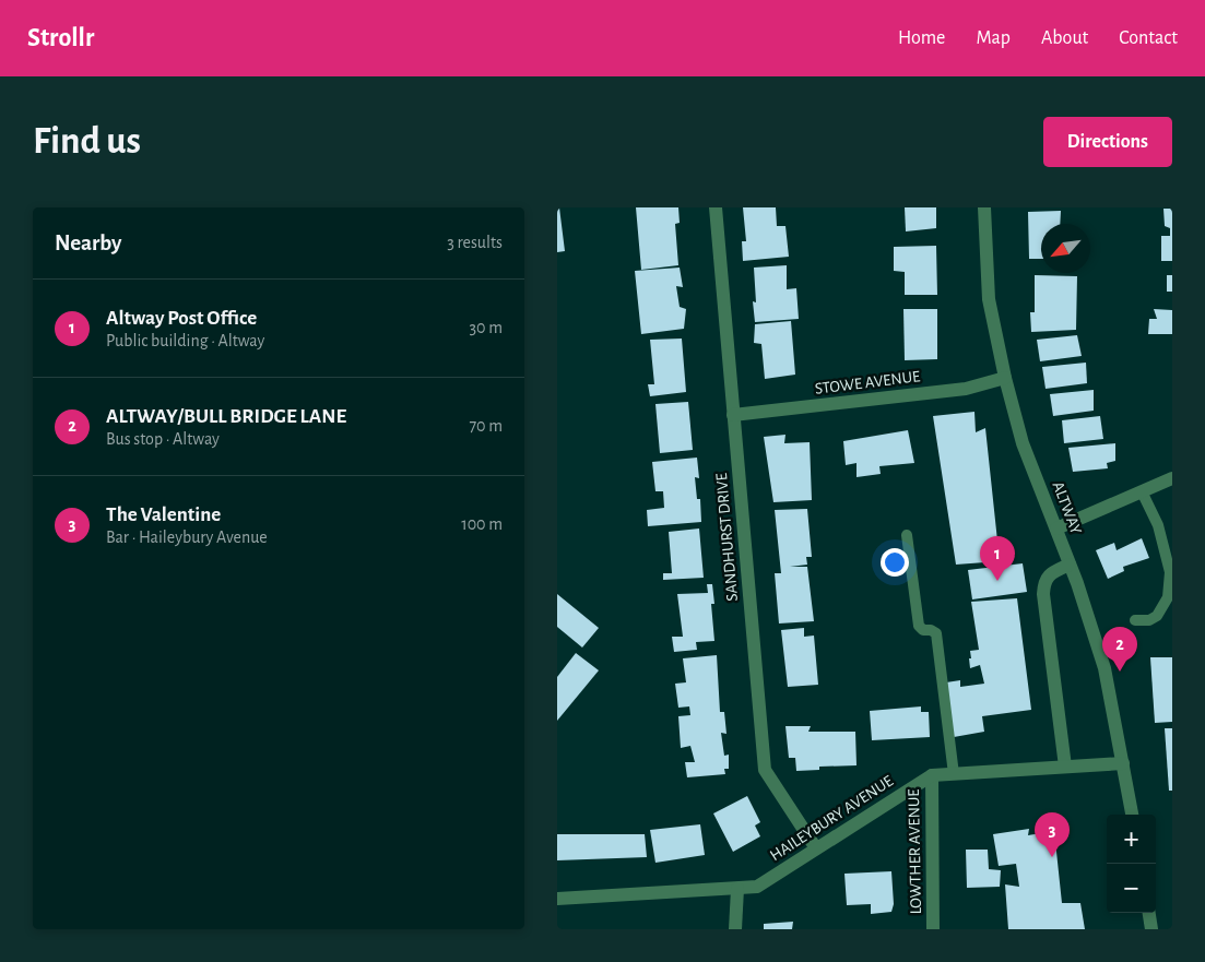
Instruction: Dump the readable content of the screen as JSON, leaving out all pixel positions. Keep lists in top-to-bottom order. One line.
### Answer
{"streets":{"street":["STOWE AVENUE","ALTWAY","SANDHURST DRIVE","HAILEYBURY AVENUE","LOWTHER AVENUE"]},"crossings":[["STOWE AVENUE","ALTWAY"],["STOWE AVENUE","SANDHURST DRIVE"],["ALTWAY","HAILEYBURY AVENUE"],["SANDHURST DRIVE","HAILEYBURY AVENUE"],["HAILEYBURY AVENUE","LOWTHER AVENUE"]],"north":"bottom left","page":{"header":"Strollr","nav":["Home","Map","About","Contact"],"buttons":"Directions","title":"Find us","heading":["Nearby","3 results"],"list":[{"mark":"1","name":"Altway Post Office","note":"Public building · Altway","value":"30 m"},{"mark":"2","name":"ALTWAY/BULL BRIDGE LANE","note":"Bus stop · Altway","value":"70 m"},{"mark":"3","name":"The Valentine","note":"Bar · Haileybury Avenue","value":"100 m"}],"pins":["1","2","3"],"map_buttons":["+","−"]}}
